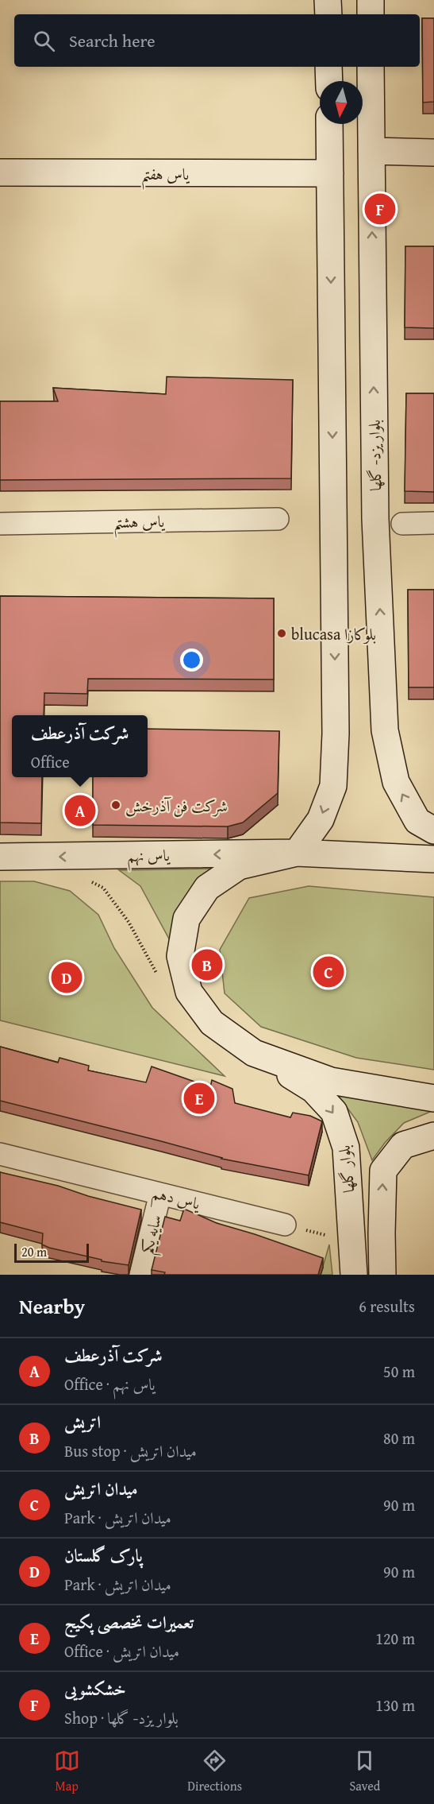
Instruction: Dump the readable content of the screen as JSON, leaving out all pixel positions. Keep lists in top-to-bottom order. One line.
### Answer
{"streets":{"main road":["یاس هفتم","بلوار یزد- گلها","یاس نهم","بلوار گلها"],"street":["یاس هشتم","یاس دهم","سایه یکم"]},"crossings":[["یاس دهم","سایه یکم"]],"one_way":["یاس نهم","بلوار گلها"],"places":["blucasa بلوکازا","شرکت فن آذرخش"],"scale_bar":"20 m","north":"bottom","page":{"search":"Search here","pins":["F","A","B","C","D","E"],"popup":["شرکت آذرعطف","Office"],"scale":"20 m","heading":["Nearby","6 results"],"list":[{"mark":"A","name":"شرکت آذرعطف","note":"Office · یاس نهم","value":"50 m"},{"mark":"B","name":"اتریش","note":"Bus stop · میدان اتریش","value":"80 m"},{"mark":"C","name":"میدان اتریش","note":"Park · میدان اتریش","value":"90 m"},{"mark":"D","name":"پارک گلستان","note":"Park · میدان اتریش","value":"90 m"},{"mark":"E","name":"تعمیرات تخصصی پکیج","note":"Office · میدان اتریش","value":"120 m"},{"mark":"F","name":"خشکشویی","note":"Shop · بلوار یزد- گلها","value":"130 m"}],"nav":["Map","Directions","Saved"]}}
